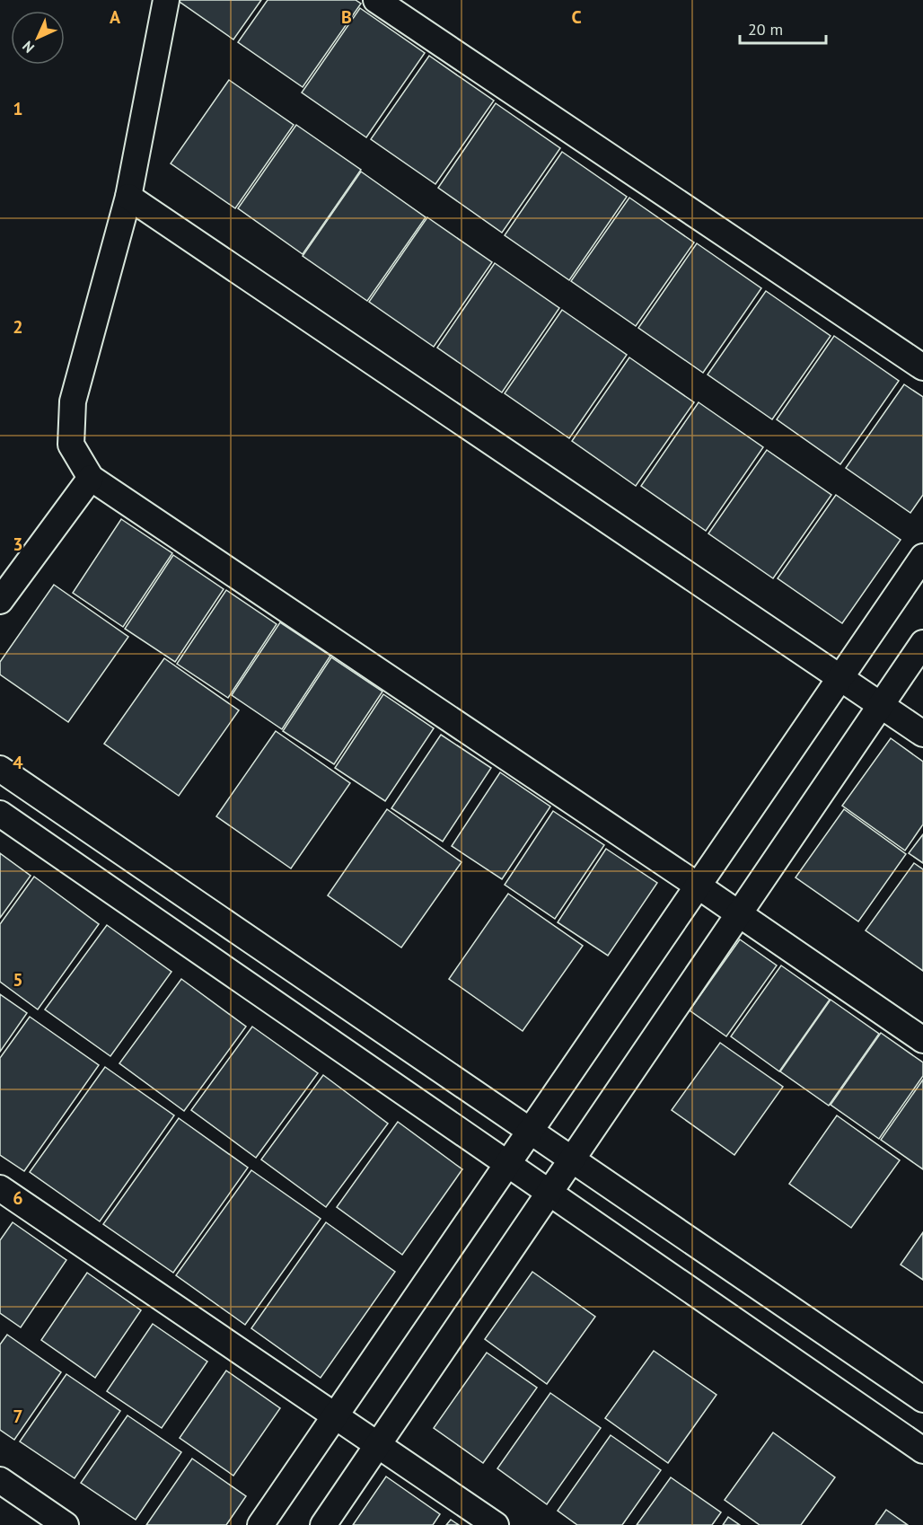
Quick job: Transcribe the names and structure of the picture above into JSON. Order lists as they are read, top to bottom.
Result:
{
  "scale_bar": "20 m",
  "north": "bottom left",
  "grid": {
    "columns": ["A", "B", "C"],
    "rows": [
      "1",
      "2",
      "3",
      "4",
      "5",
      "6",
      "7"
    ]
  }
}
